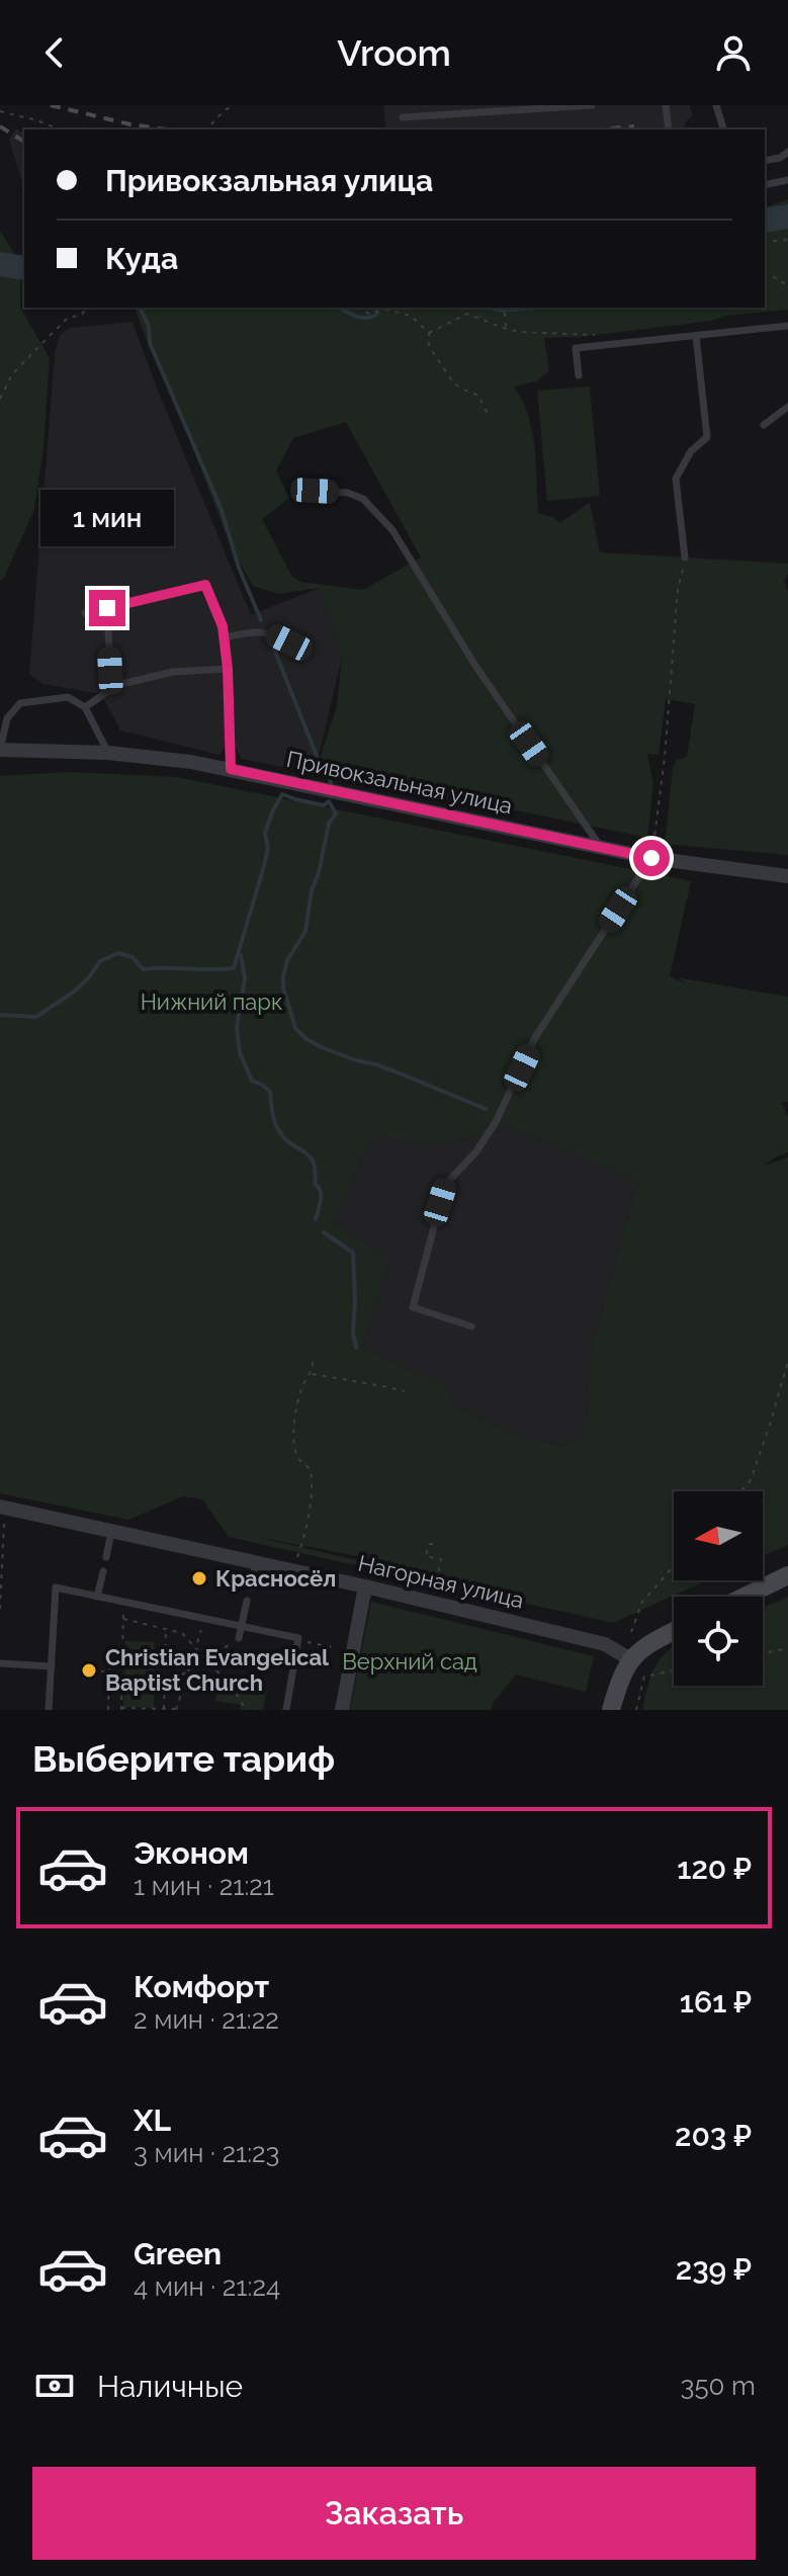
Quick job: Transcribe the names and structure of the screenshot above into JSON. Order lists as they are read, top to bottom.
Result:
{
  "streets": {
    "street": ["Привокзальная улица", "Нагорная улица"]
  },
  "parks": ["Нижний парк", "Верхний сад"],
  "places": ["Красносёл", "Christian Evangelical Baptist Church"],
  "north": "left",
  "page": {
    "header": "Vroom",
    "banner": ["Привокзальная улица", "Куда"],
    "bubble": "1 мин",
    "heading": "Выберите тариф",
    "list": [
      {
        "name": "Эконом",
        "note": "1 мин · 21:21",
        "value": "120 ₽"
      },
      {
        "name": "Комфорт",
        "note": "2 мин · 21:22",
        "value": "161 ₽"
      },
      {
        "name": "XL",
        "note": "3 мин · 21:23",
        "value": "203 ₽"
      },
      {
        "name": "Green",
        "note": "4 мин · 21:24",
        "value": "239 ₽"
      }
    ],
    "pay": ["Наличные", "350 m"],
    "buttons": "Заказать"
  }
}
